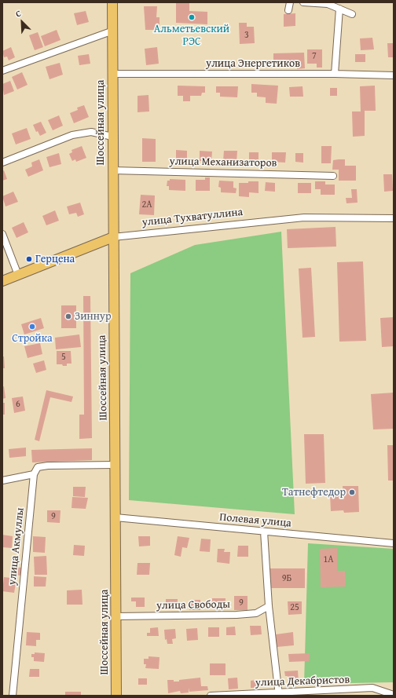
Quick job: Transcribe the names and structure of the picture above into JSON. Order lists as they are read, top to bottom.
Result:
{
  "streets": {
    "main road": ["Шоссейная улица", "улица Тухватуллина"],
    "street": [
      "улица Энергетиков",
      "улица Механизаторов",
      "Полевая улица",
      "улица Акмуллы",
      "улица Свободы",
      "улица Декабристов"
    ]
  },
  "crossings": [
    ["улица Энергетиков", "Шоссейная улица"],
    ["Шоссейная улица", "улица Механизаторов"],
    ["Шоссейная улица", "улица Тухватуллина"],
    ["Шоссейная улица", "Полевая улица"],
    ["Шоссейная улица", "улица Свободы"]
  ],
  "places": [
    "Альметьевский РЭС",
    "Герцена",
    "Зиннур",
    "Стройка",
    "Татнефтедор"
  ],
  "house_numbers": [
    "3",
    "7",
    "2А",
    "5",
    "6",
    "9",
    "1А",
    "9Б",
    "9",
    "25"
  ],
  "north": "top left"
}
